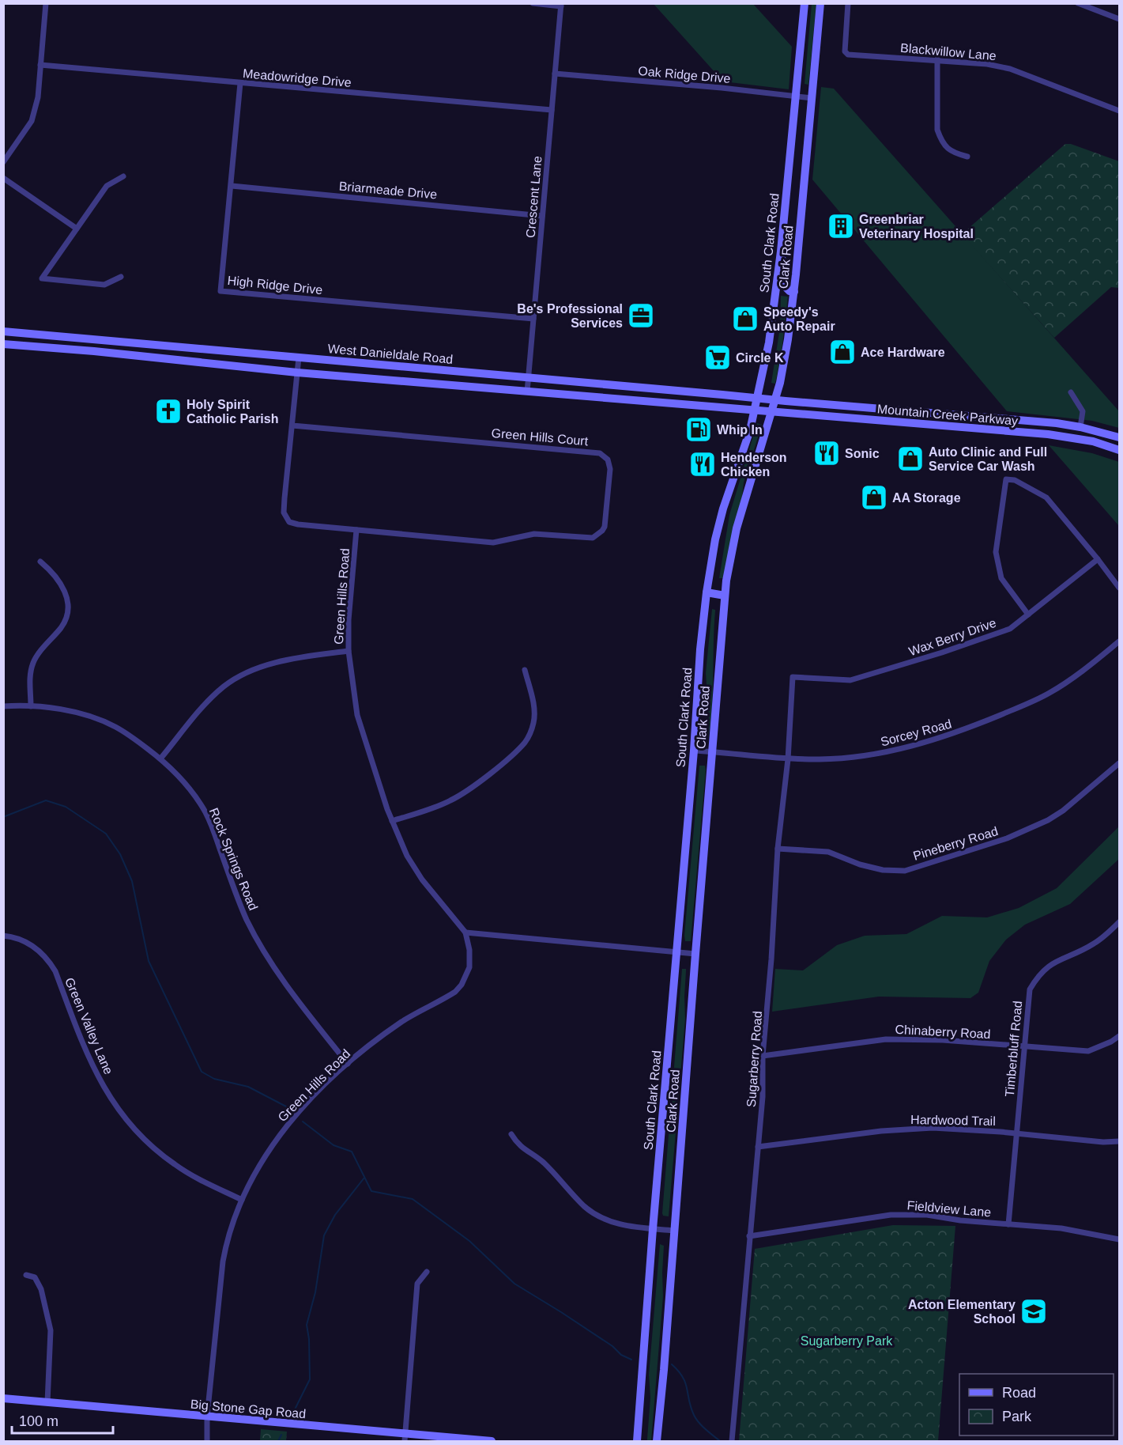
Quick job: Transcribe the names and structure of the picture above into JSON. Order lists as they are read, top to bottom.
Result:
{
  "streets": {
    "main road": [
      "South Clark Road",
      "Clark Road",
      "West Danieldale Road",
      "Mountain Creek Parkway",
      "Big Stone Gap Road"
    ],
    "street": [
      "Blackwillow Lane",
      "Oak Ridge Drive",
      "Meadowridge Drive",
      "Briarmeade Drive",
      "Crescent Lane",
      "High Ridge Drive",
      "Green Hills Court",
      "Green Hills Road",
      "Wax Berry Drive",
      "Sorcey Road",
      "Pineberry Road",
      "Rock Springs Road",
      "Green Valley Lane",
      "Chinaberry Road",
      "Timberbluff Road",
      "Sugarberry Road",
      "Hardwood Trail",
      "Fieldview Lane"
    ]
  },
  "crossings": [
    ["Oak Ridge Drive", "Crescent Lane"],
    ["Oak Ridge Drive", "South Clark Road"],
    ["Oak Ridge Drive", "Clark Road"],
    ["Meadowridge Drive", "Crescent Lane"],
    ["Meadowridge Drive", "High Ridge Drive"],
    ["Briarmeade Drive", "Crescent Lane"],
    ["Briarmeade Drive", "High Ridge Drive"],
    ["Crescent Lane", "High Ridge Drive"],
    ["Crescent Lane", "West Danieldale Road"],
    ["South Clark Road", "West Danieldale Road"],
    ["South Clark Road", "Sorcey Road"],
    ["Clark Road", "West Danieldale Road"],
    ["Clark Road", "Mountain Creek Parkway"],
    ["Clark Road", "Sorcey Road"],
    ["West Danieldale Road", "Mountain Creek Parkway"],
    ["West Danieldale Road", "Green Hills Court"],
    ["Green Hills Court", "Green Hills Road"],
    ["Green Hills Road", "Rock Springs Road"],
    ["Green Hills Road", "Green Valley Lane"],
    ["Green Hills Road", "Big Stone Gap Road"],
    ["Wax Berry Drive", "Sugarberry Road"],
    ["Sorcey Road", "Sugarberry Road"],
    ["Pineberry Road", "Sugarberry Road"],
    ["Chinaberry Road", "Timberbluff Road"],
    ["Chinaberry Road", "Sugarberry Road"],
    ["Timberbluff Road", "Hardwood Trail"],
    ["Timberbluff Road", "Fieldview Lane"],
    ["Sugarberry Road", "Hardwood Trail"],
    ["Sugarberry Road", "Fieldview Lane"]
  ],
  "parks": ["Sugarberry Park"],
  "places": {
    "building": ["Greenbriar Veterinary Hospital"],
    "office": ["Be's Professional Services"],
    "shop": [
      "Speedy's Auto Repair",
      "Ace Hardware",
      "Auto Clinic and Full Service Car Wash",
      "AA Storage"
    ],
    "supermarket": ["Circle K"],
    "church": ["Holy Spirit Catholic Parish"],
    "fuel station": ["Whip In"],
    "restaurant": ["Sonic", "Henderson Chicken"],
    "school or university": ["Acton Elementary School"]
  },
  "legend": ["Road", "Park"],
  "scale_bar": "100 m"
}
